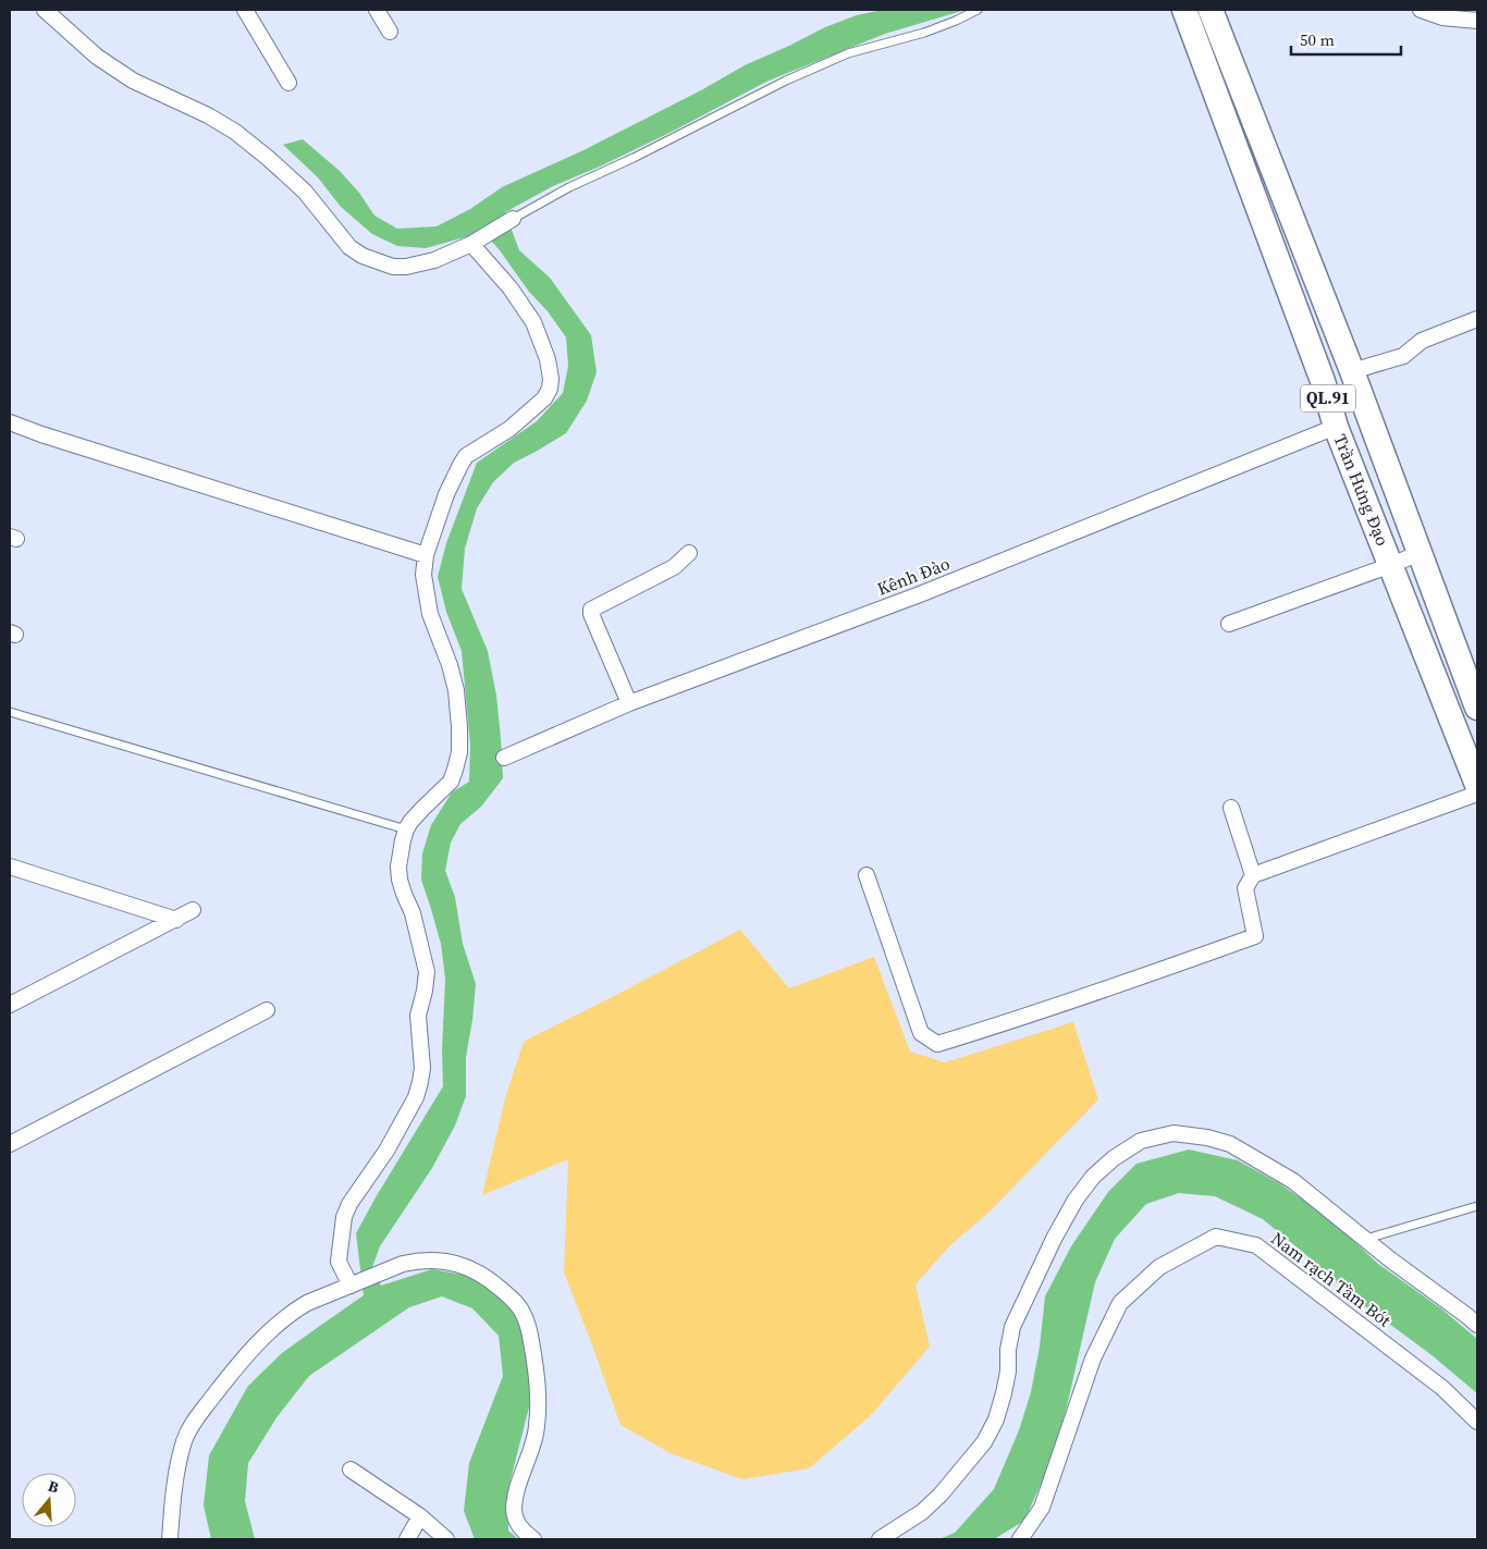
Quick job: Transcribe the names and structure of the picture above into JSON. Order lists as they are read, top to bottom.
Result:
{
  "streets": {
    "highway": ["QL.91", "Trần Hưng Đạo"],
    "street": ["Kênh Đào", "Nam rạch Tầm Bót"]
  },
  "crossings": [
    ["Trần Hưng Đạo", "Kênh Đào"]
  ],
  "scale_bar": "50 m",
  "north": "top"
}
